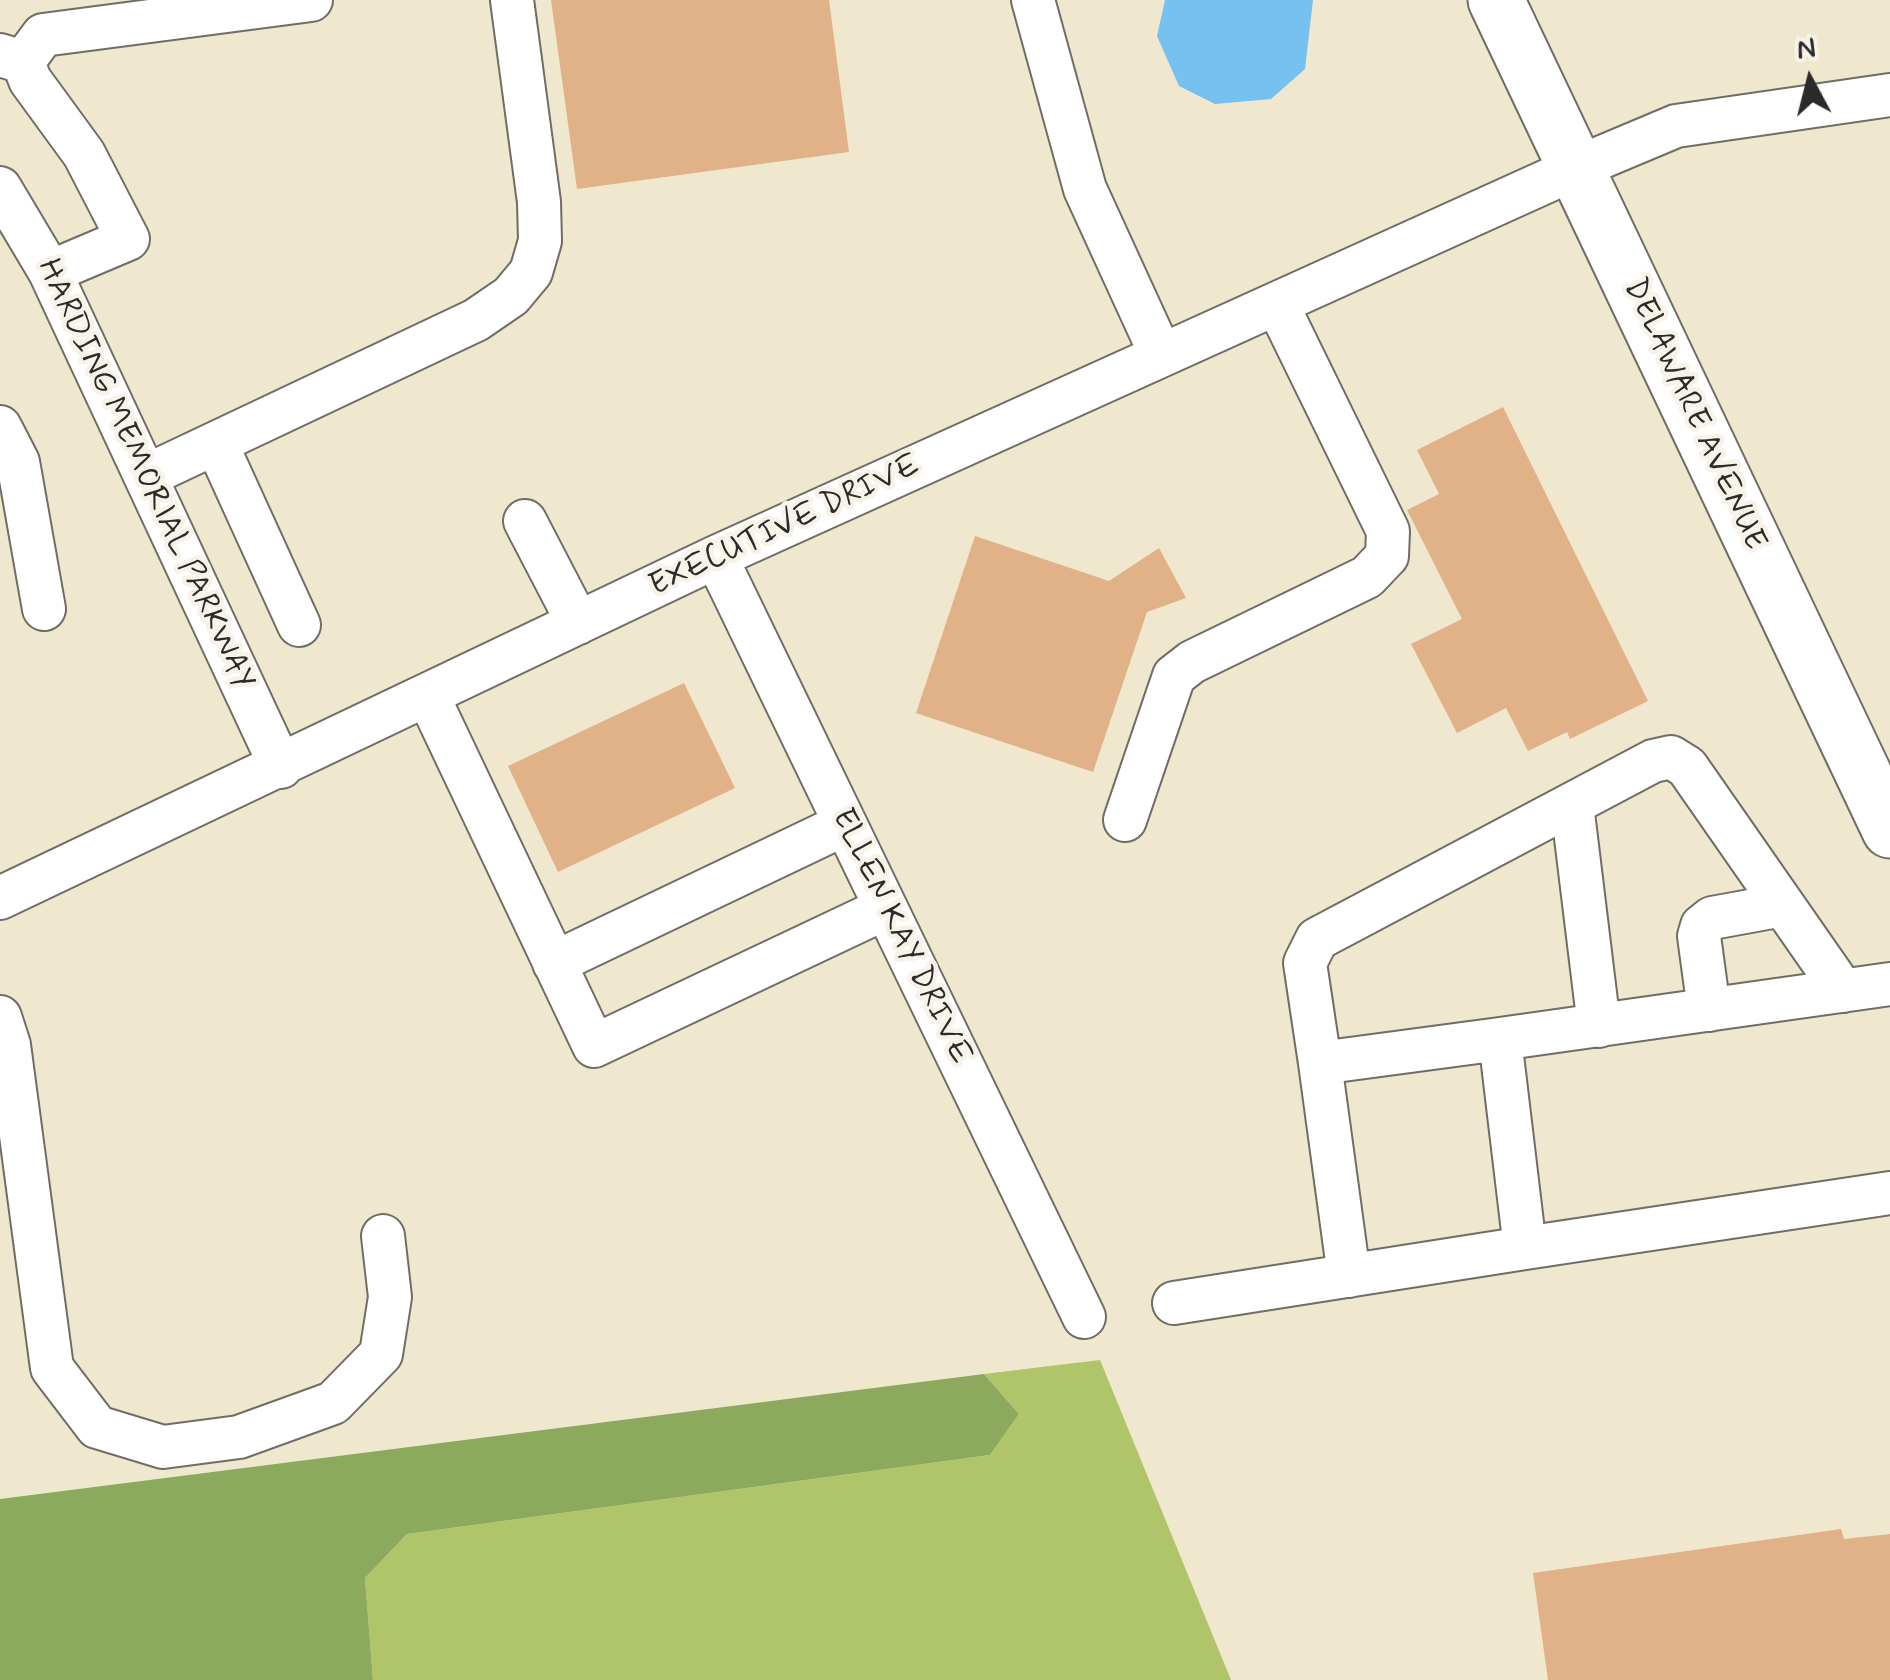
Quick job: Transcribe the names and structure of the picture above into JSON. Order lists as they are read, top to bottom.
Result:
{
  "streets": {
    "main road": ["DELAWARE AVENUE"],
    "street": ["HARDING MEMORIAL PARKWAY", "EXECUTIVE DRIVE", "ELLEN KAY DRIVE"]
  },
  "crossings": [
    ["DELAWARE AVENUE", "EXECUTIVE DRIVE"],
    ["HARDING MEMORIAL PARKWAY", "EXECUTIVE DRIVE"],
    ["EXECUTIVE DRIVE", "ELLEN KAY DRIVE"]
  ],
  "north": "top"
}
